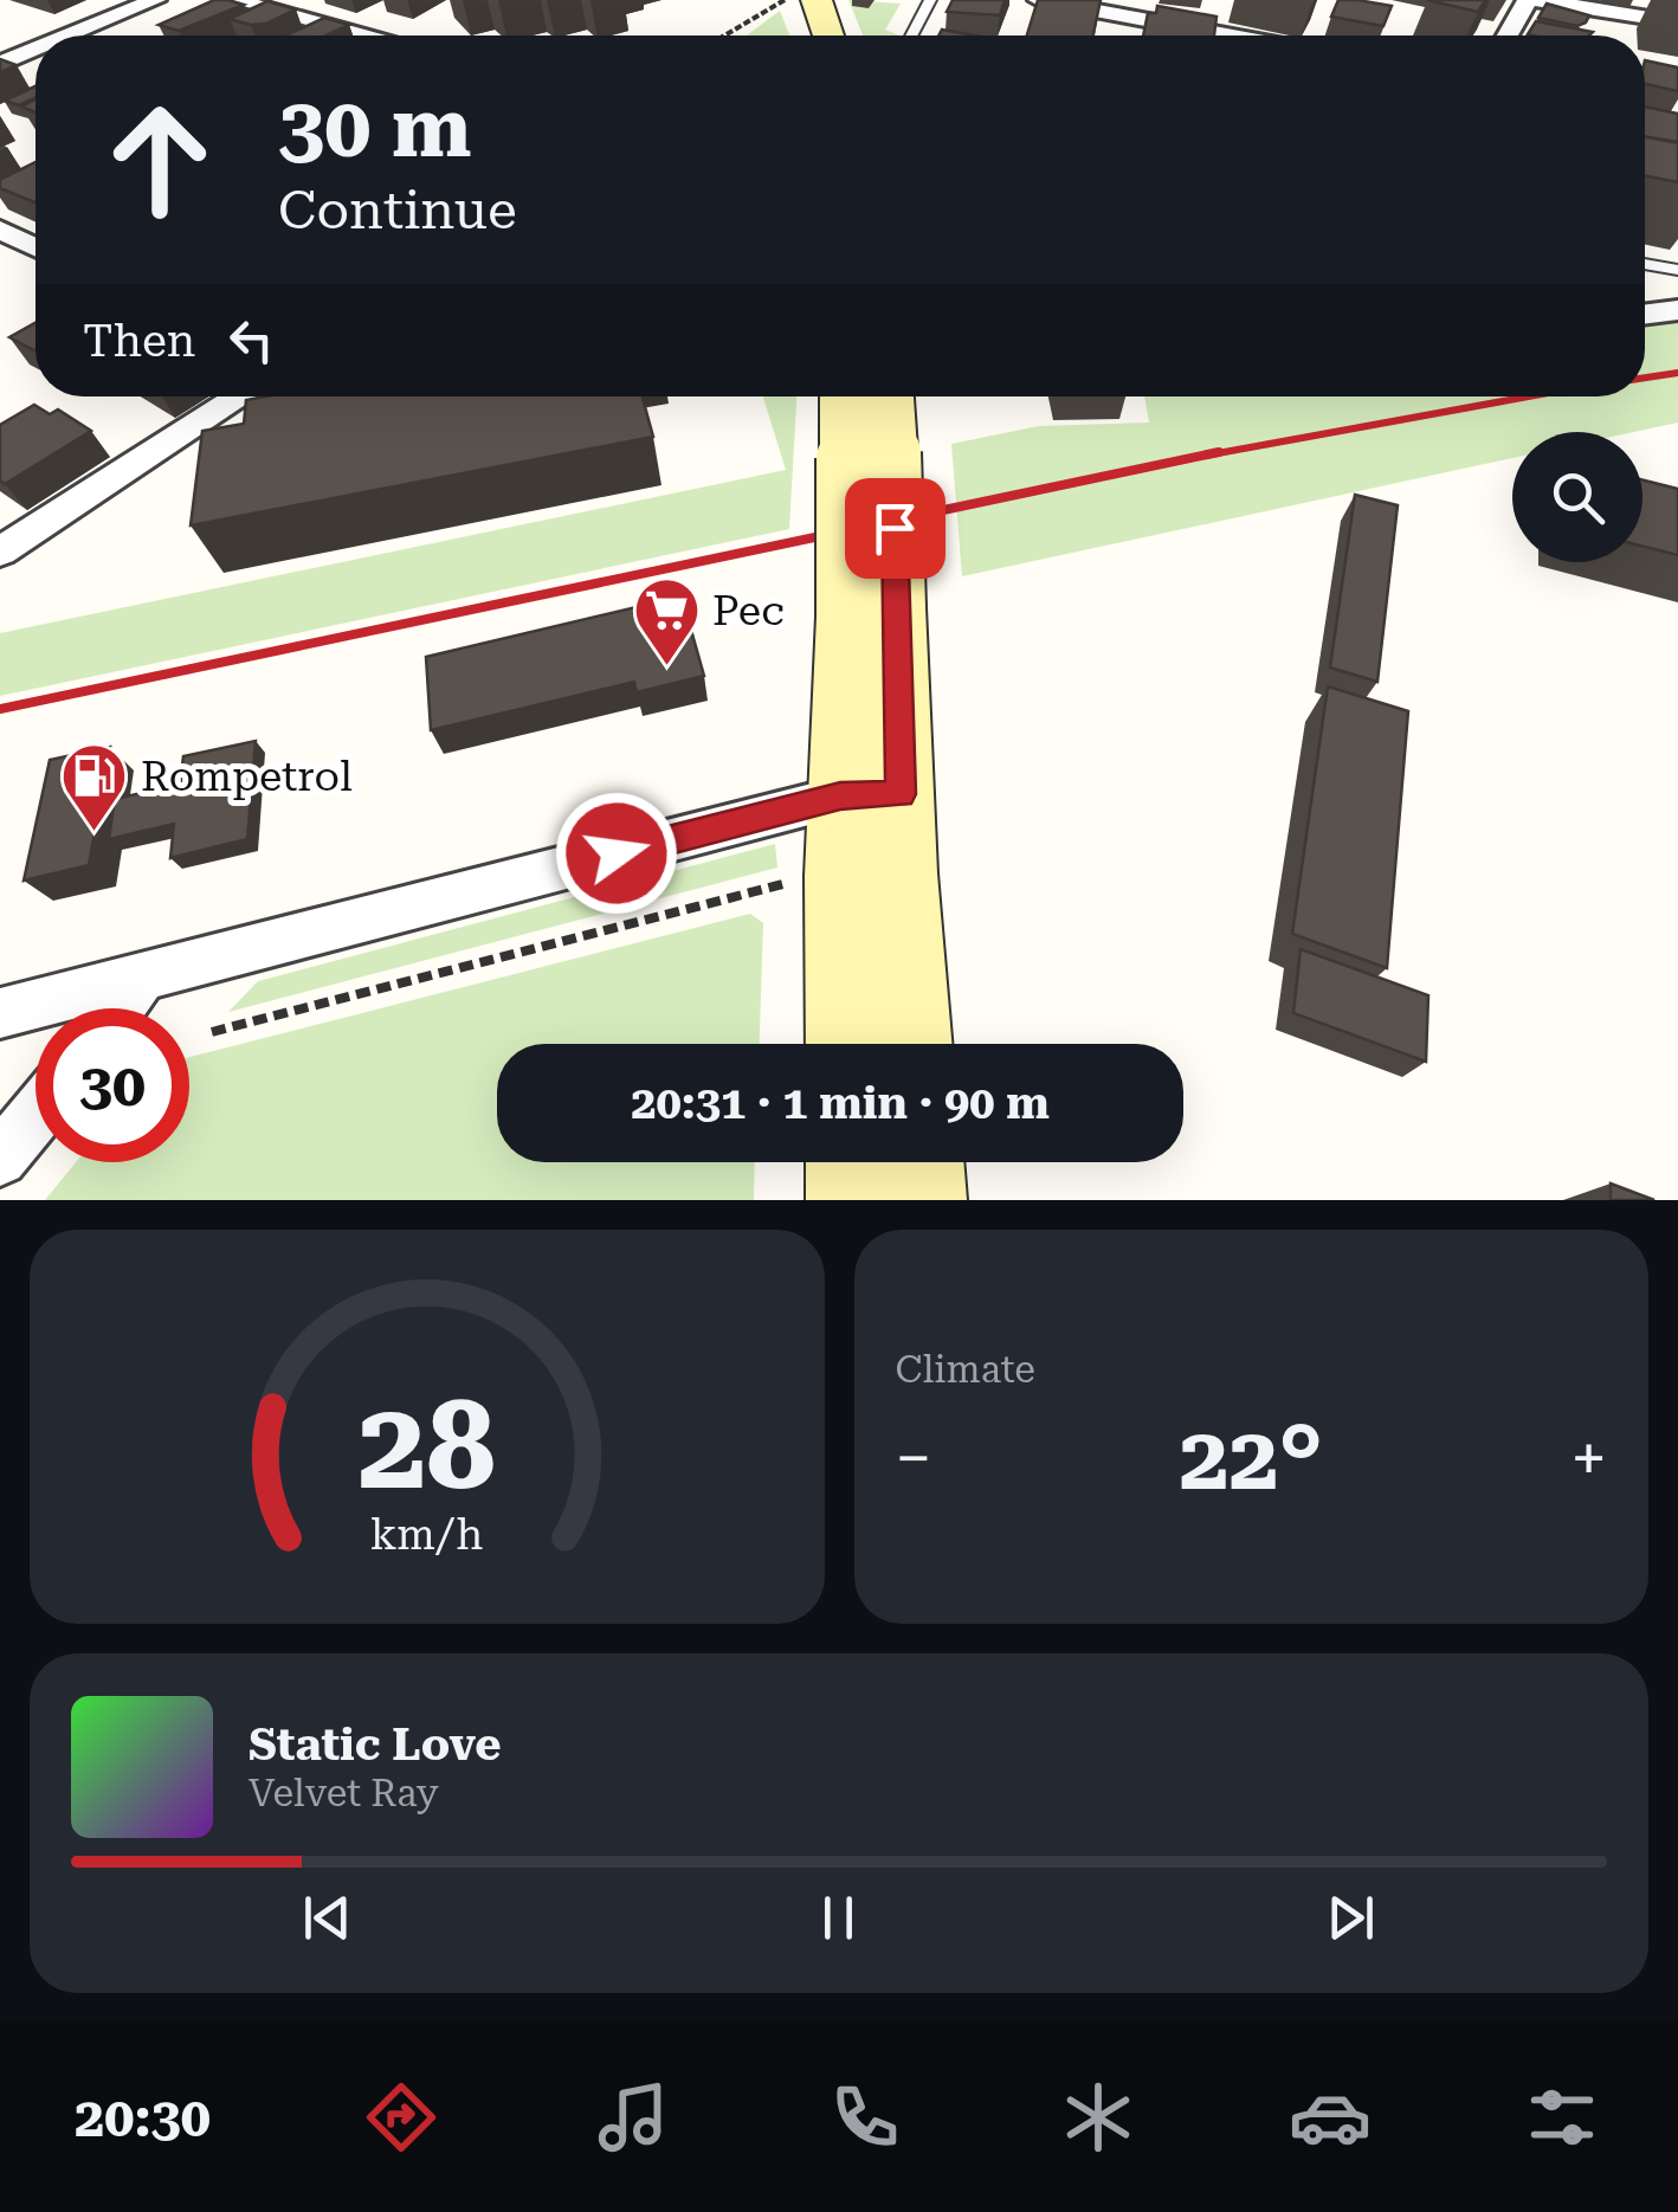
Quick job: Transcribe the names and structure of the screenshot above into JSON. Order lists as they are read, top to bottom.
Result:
{
  "places": {
    "supermarket": ["Рес"],
    "fuel station": ["Rompetrol"]
  },
  "page": {
    "turn": ["30 m", "Continue"],
    "then": "Then",
    "limit": "30",
    "trip": "20:31 · 1 min · 90 m",
    "tile": "Climate",
    "heat": ["−", "22°", "+"],
    "song": ["Static Love", "Velvet Ray"],
    "tabs": "20:30",
    "gauge": ["28", "km/h"]
  }
}
